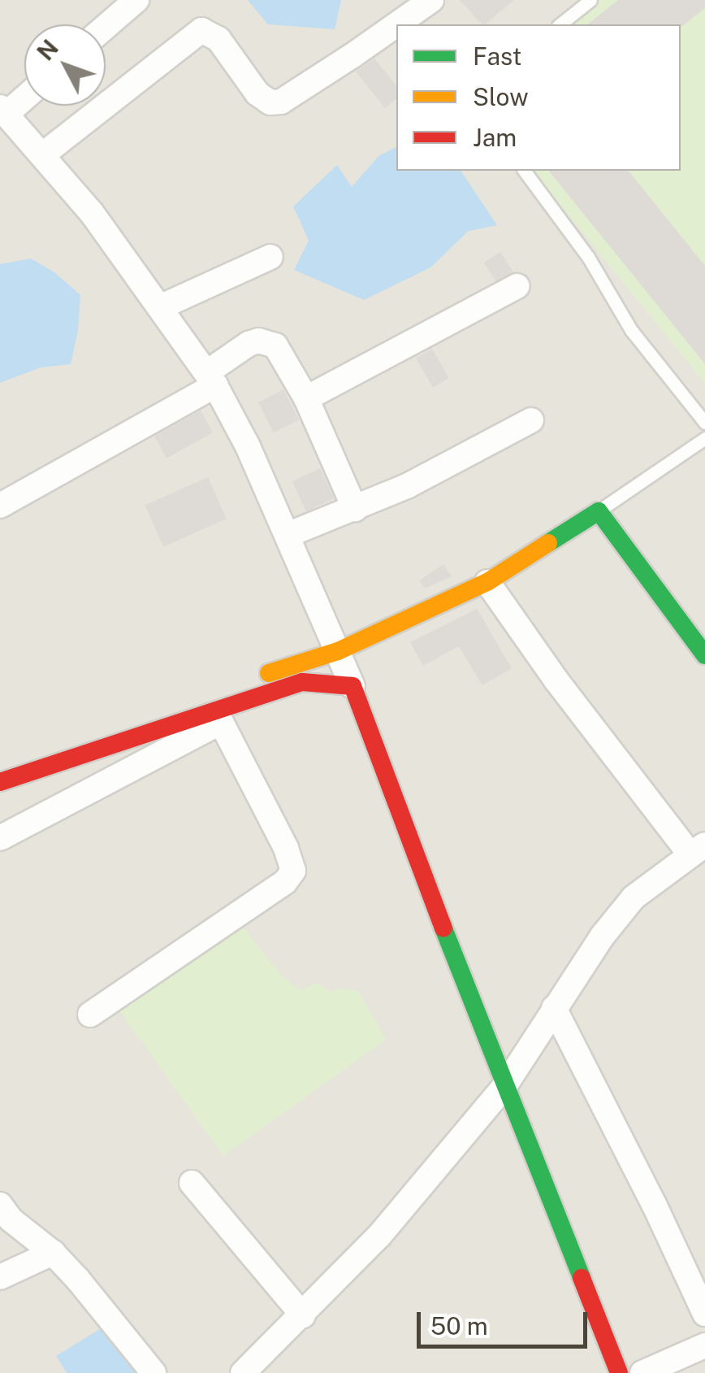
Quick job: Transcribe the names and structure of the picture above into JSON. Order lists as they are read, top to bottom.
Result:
{
  "legend": ["Fast", "Slow", "Jam"],
  "scale_bar": "50 m",
  "north": "top left"
}
